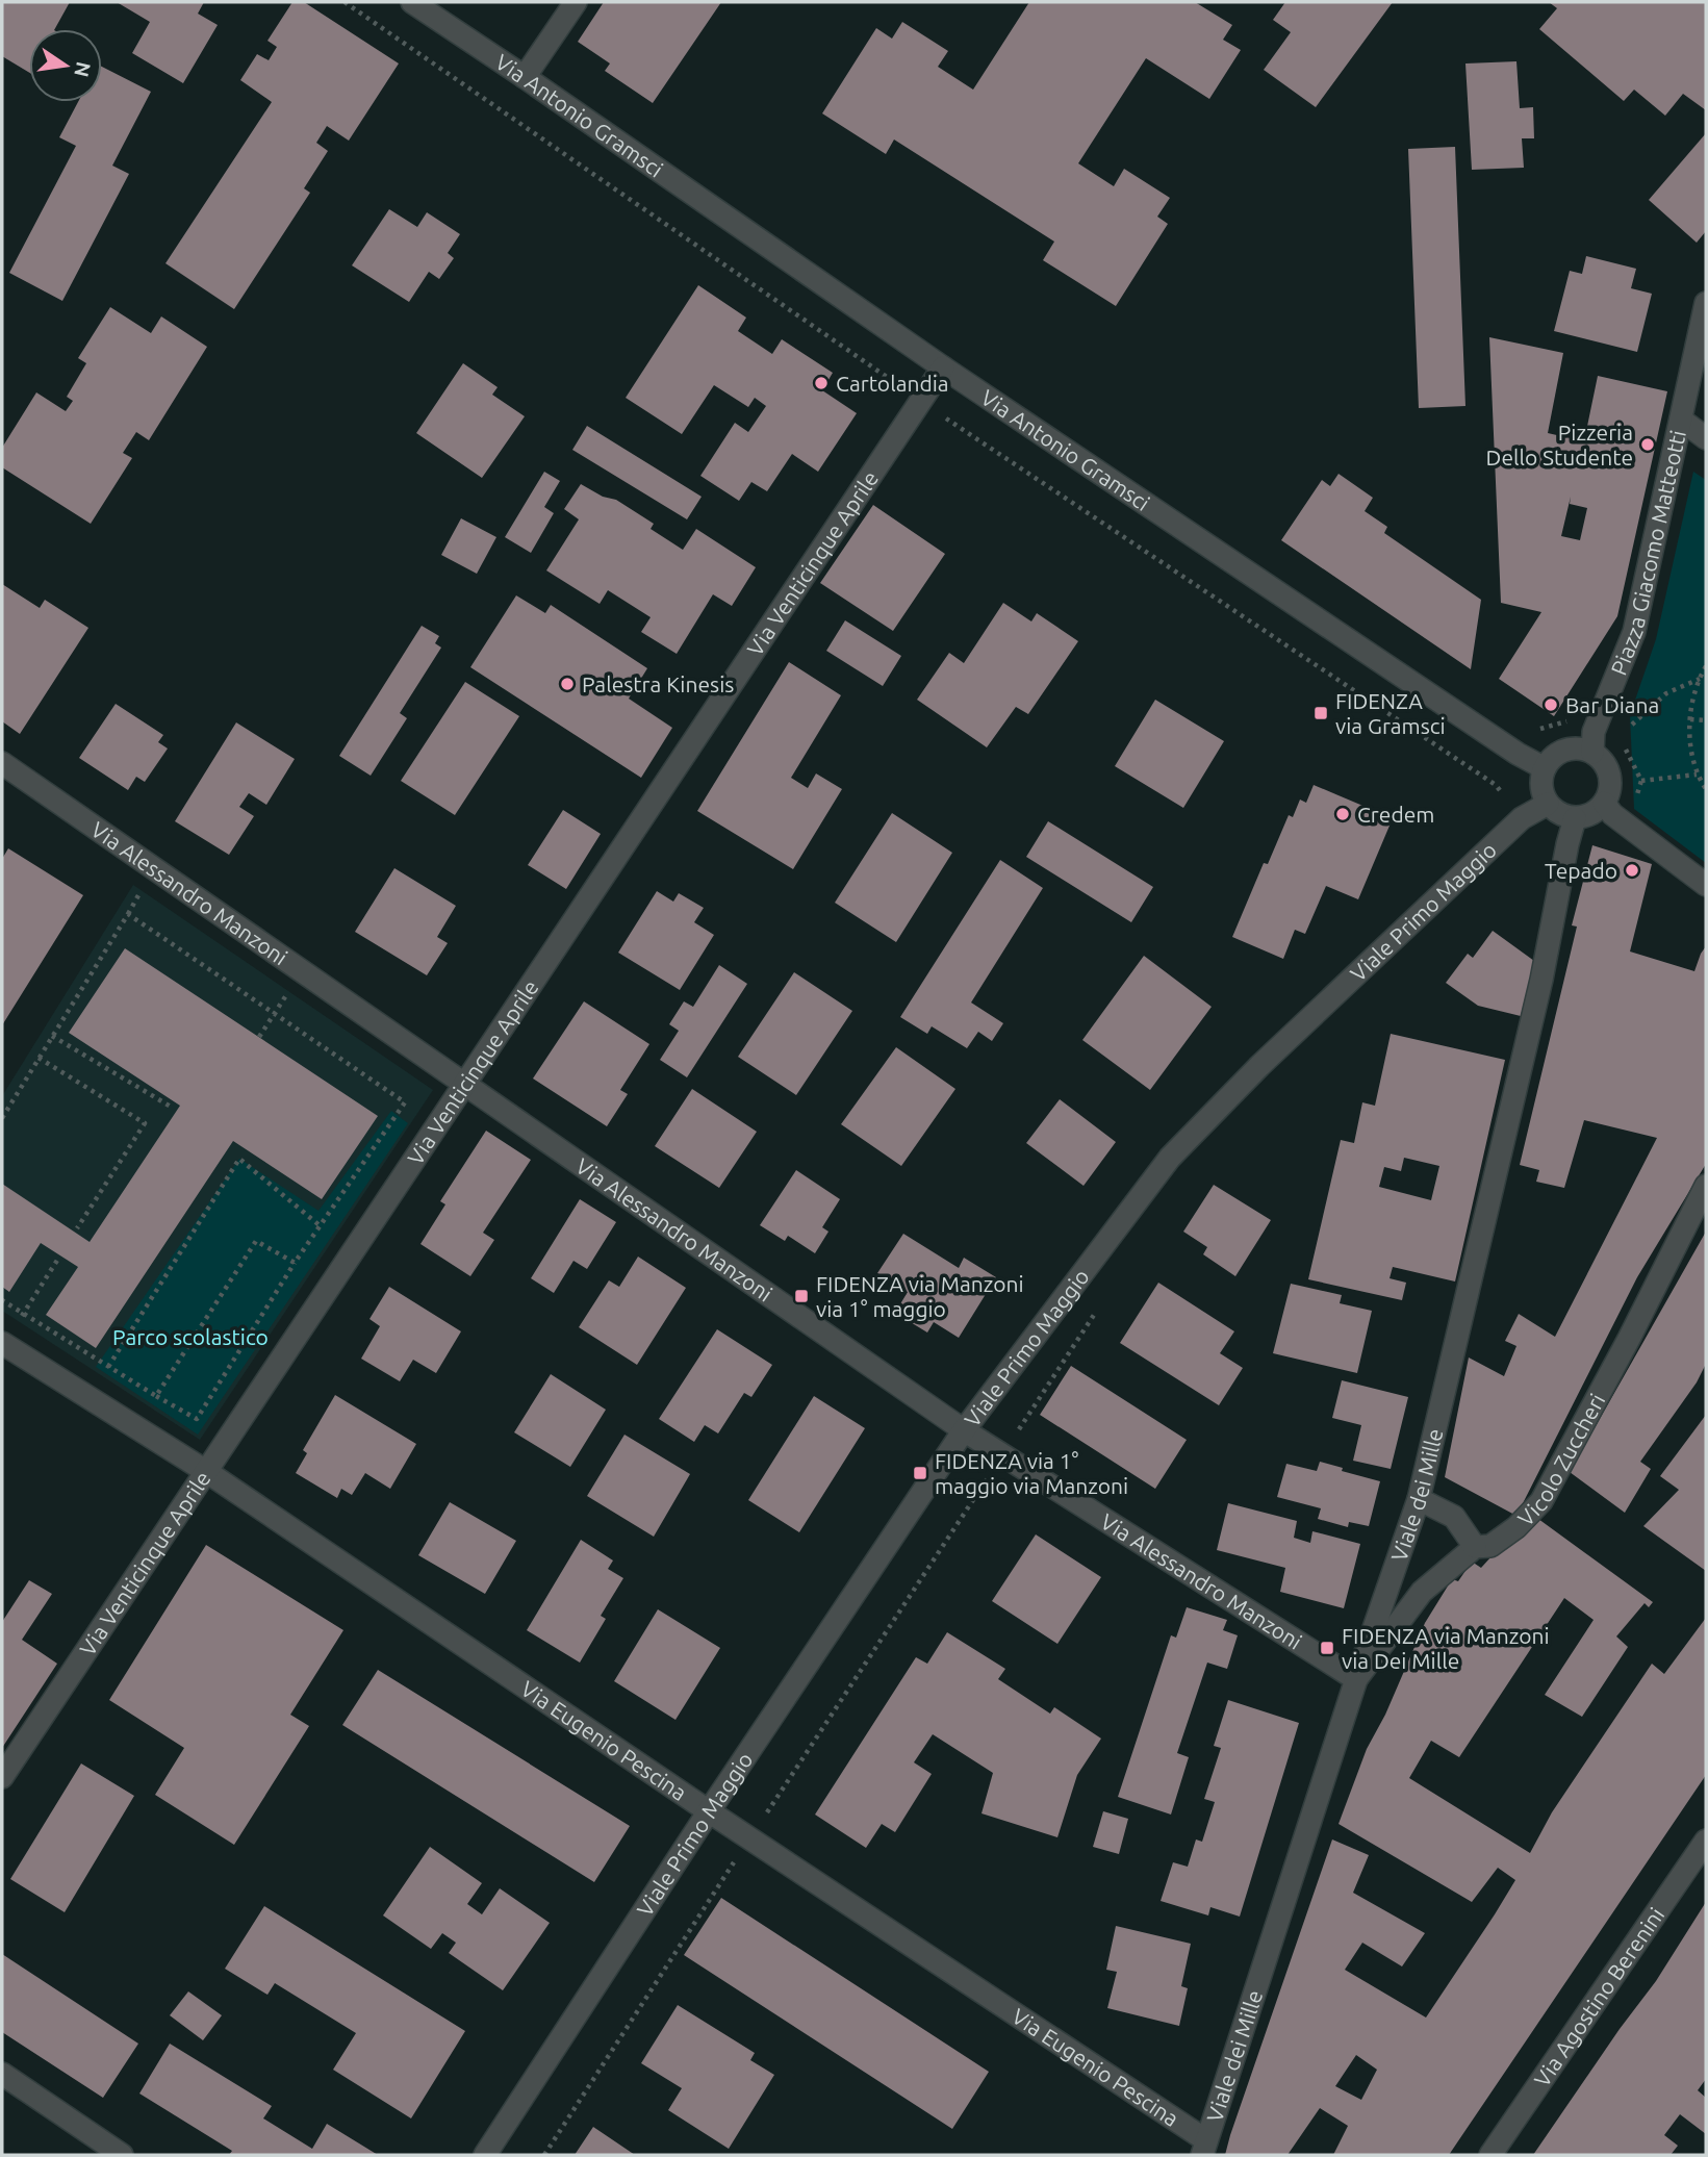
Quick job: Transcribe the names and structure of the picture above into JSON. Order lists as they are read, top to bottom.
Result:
{
  "streets": {
    "street": [
      "Via Antonio Gramsci",
      "Piazza Giacomo Matteotti",
      "Via Venticinque Aprile",
      "Via Alessandro Manzoni",
      "Viale Primo Maggio",
      "Vicolo Zuccheri",
      "Viale dei Mille",
      "Via Eugenio Pescina",
      "Via Agostino Berenini"
    ]
  },
  "crossings": [
    ["Via Antonio Gramsci", "Piazza Giacomo Matteotti"],
    ["Via Antonio Gramsci", "Via Venticinque Aprile"],
    ["Via Antonio Gramsci", "Viale Primo Maggio"],
    ["Via Antonio Gramsci", "Viale dei Mille"],
    ["Piazza Giacomo Matteotti", "Viale Primo Maggio"],
    ["Piazza Giacomo Matteotti", "Viale dei Mille"],
    ["Via Venticinque Aprile", "Via Alessandro Manzoni"],
    ["Via Venticinque Aprile", "Via Eugenio Pescina"],
    ["Via Alessandro Manzoni", "Viale Primo Maggio"],
    ["Via Alessandro Manzoni", "Vicolo Zuccheri"],
    ["Via Alessandro Manzoni", "Viale dei Mille"],
    ["Viale Primo Maggio", "Viale dei Mille"],
    ["Viale Primo Maggio", "Via Eugenio Pescina"],
    ["Vicolo Zuccheri", "Viale dei Mille"],
    ["Viale dei Mille", "Via Eugenio Pescina"]
  ],
  "parks": ["Parco scolastico"],
  "places": {
    "other": [
      "Cartolandia",
      "Pizzeria Dello Studente",
      "Palestra Kinesis",
      "Bar Diana",
      "Credem",
      "Tepado"
    ],
    "transit": [
      "FIDENZA via Gramsci",
      "FIDENZA via Manzoni via 1° maggio",
      "FIDENZA via 1° maggio via Manzoni",
      "FIDENZA via Manzoni via Dei Mille"
    ]
  },
  "north": "right"
}
